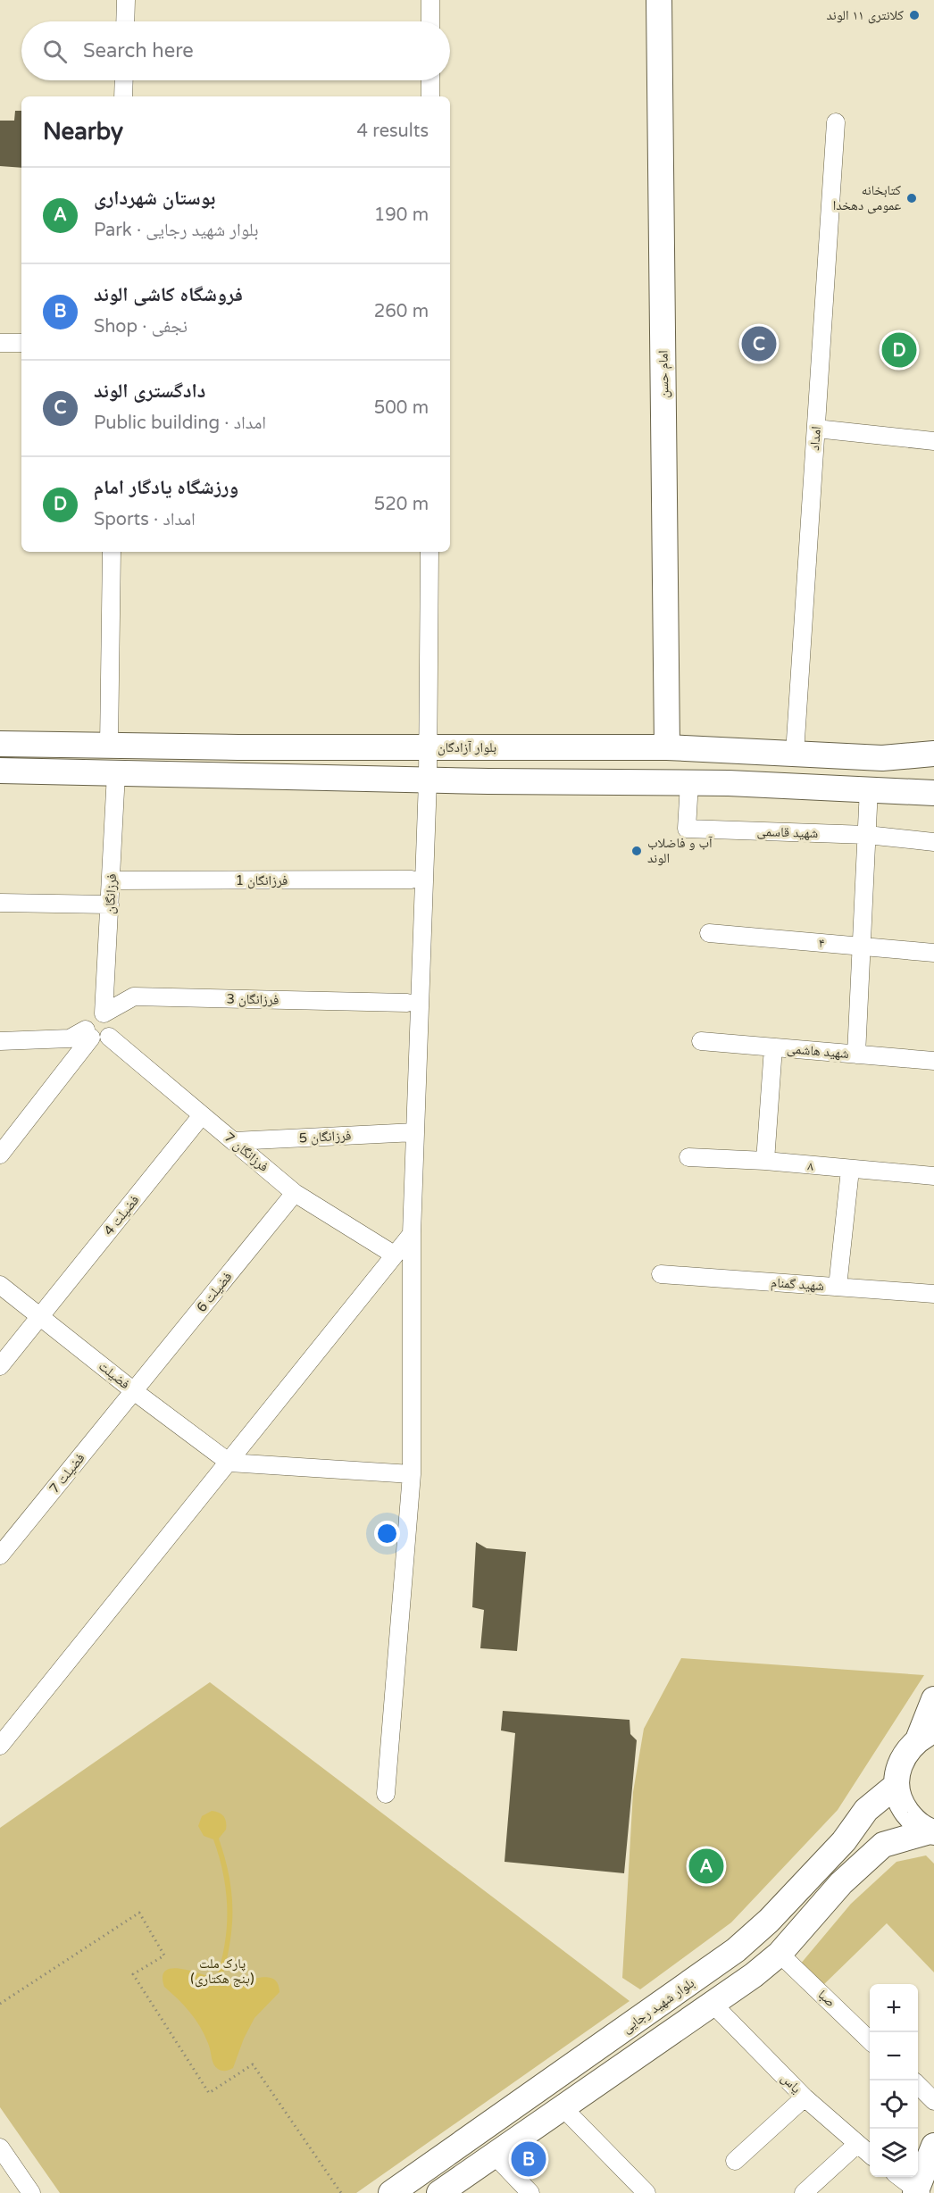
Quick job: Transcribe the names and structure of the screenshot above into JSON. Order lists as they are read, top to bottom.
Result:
{
  "streets": {
    "street": [
      "امام حسن",
      "امداد",
      "بلوار آزادگان",
      "شهید قاسمی",
      "فرزانگان 1",
      "فرزانگان",
      "۴",
      "فرزانگان 3",
      "شهید هاشمی",
      "فرزانگان 5",
      "فرزانگان 7",
      "۸",
      "فضیلت 4",
      "شهید گمنام",
      "فضیلت 6",
      "فضیلت",
      "فضیلت 7",
      "صبا",
      "بلوار شهید رجایی",
      "یاس"
    ]
  },
  "crossings": [
    ["امام حسن", "بلوار آزادگان"],
    ["امداد", "بلوار آزادگان"],
    ["فرزانگان 1", "فرزانگان"],
    ["فرزانگان", "فرزانگان 3"],
    ["فرزانگان", "فرزانگان 7"],
    ["فرزانگان 3", "فرزانگان 7"],
    ["فرزانگان 5", "فرزانگان 7"],
    ["فرزانگان 7", "فضیلت 4"],
    ["فرزانگان 7", "فضیلت 6"],
    ["فضیلت 4", "فضیلت"],
    ["فضیلت 6", "فضیلت"],
    ["فضیلت 6", "فضیلت 7"],
    ["فضیلت", "فضیلت 7"]
  ],
  "parks": ["پارک ملت (پنج هکتاری)"],
  "places": ["کلانتری ۱۱ الوند", "کتابخانه عمومی دهخدا", "آب و فاضلاب الوند"],
  "page": {
    "search": "Search here",
    "heading": ["Nearby", "4 results"],
    "list": [
      {
        "mark": "A",
        "name": "بوستان شهرداری",
        "note": "Park · بلوار شهید رجایی",
        "value": "190 m"
      },
      {
        "mark": "B",
        "name": "فروشگاه کاشی الوند",
        "note": "Shop · نجفی",
        "value": "260 m"
      },
      {
        "mark": "C",
        "name": "دادگستری الوند",
        "note": "Public building · امداد",
        "value": "500 m"
      },
      {
        "mark": "D",
        "name": "ورزشگاه یادگار امام",
        "note": "Sports · امداد",
        "value": "520 m"
      }
    ],
    "pins": [
      "C",
      "D",
      "A",
      "B"
    ],
    "map_buttons": ["+", "−"]
  }
}
